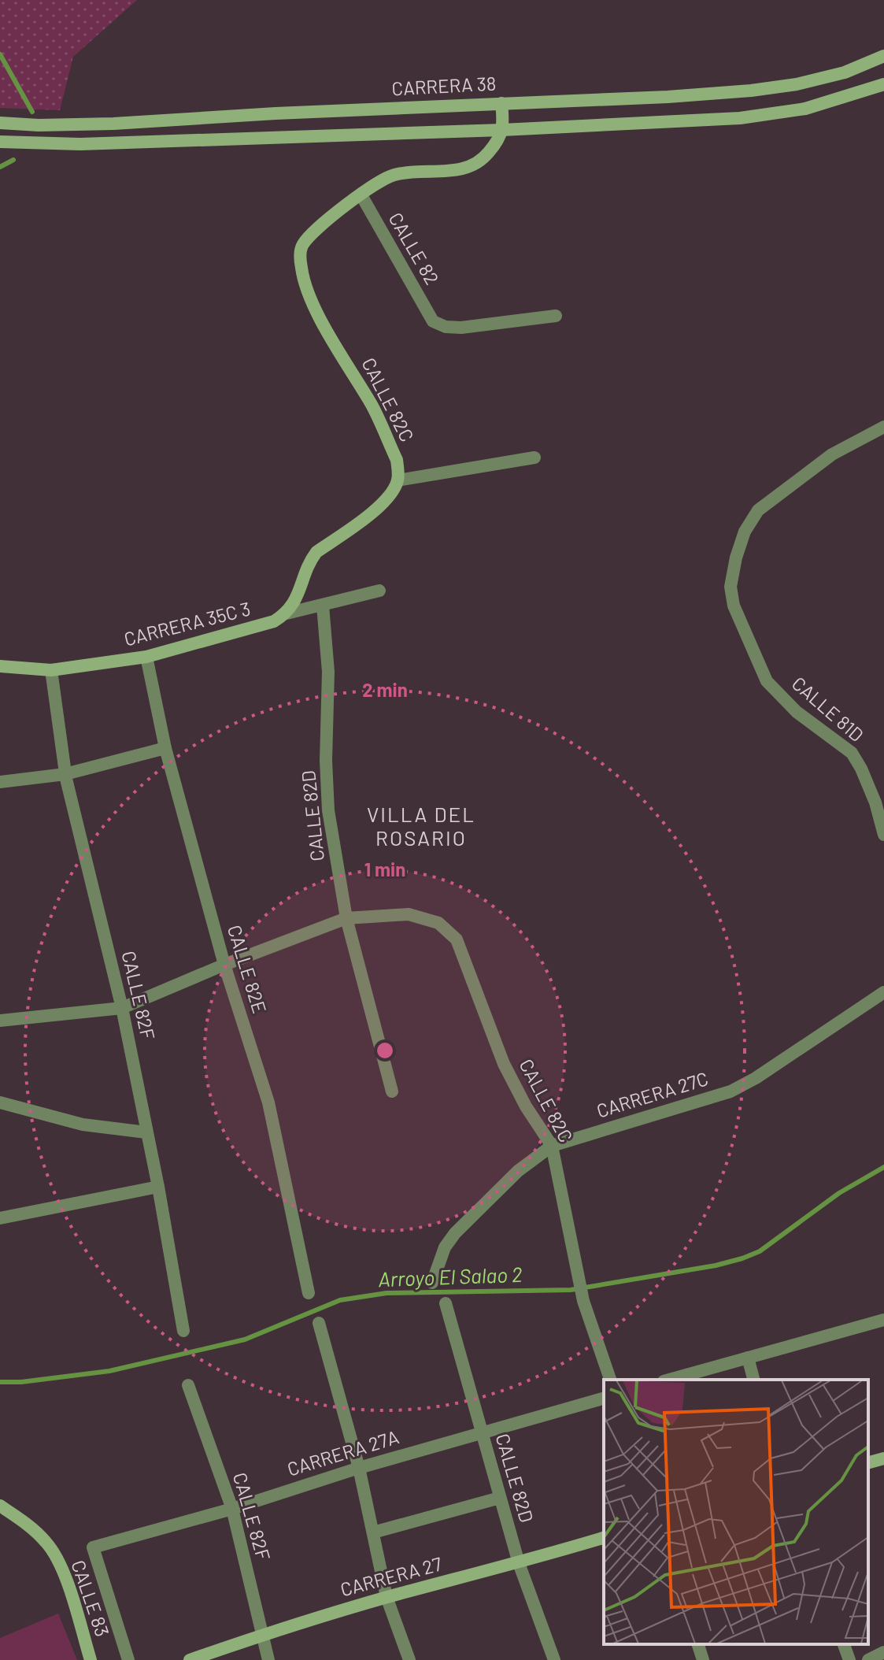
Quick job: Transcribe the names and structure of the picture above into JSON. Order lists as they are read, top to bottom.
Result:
{
  "streets": {
    "main road": [
      "CARRERA 38",
      "CALLE 82C",
      "CARRERA 35C 3",
      "CARRERA 27",
      "CALLE 83"
    ],
    "street": [
      "CALLE 82",
      "CALLE 81D",
      "CALLE 82D",
      "CALLE 82E",
      "CALLE 82F",
      "CARRERA 27C",
      "CARRERA 27A"
    ]
  },
  "crossings": [
    ["CALLE 82", "CALLE 82C"],
    ["CALLE 82C", "CALLE 82D"],
    ["CALLE 82C", "CARRERA 27C"],
    ["CARRERA 35C 3", "CALLE 82D"],
    ["CARRERA 35C 3", "CALLE 82E"],
    ["CARRERA 35C 3", "CALLE 82F"],
    ["CALLE 82D", "CARRERA 27A"],
    ["CALLE 82D", "CARRERA 27"],
    ["CALLE 82F", "CARRERA 27A"],
    ["CALLE 82F", "CARRERA 27"],
    ["CARRERA 27A", "CALLE 83"]
  ],
  "districts": ["VILLA DEL ROSARIO"],
  "water": ["Arroyo El Salao 2"],
  "rings": ["2 min", "1 min"]
}
